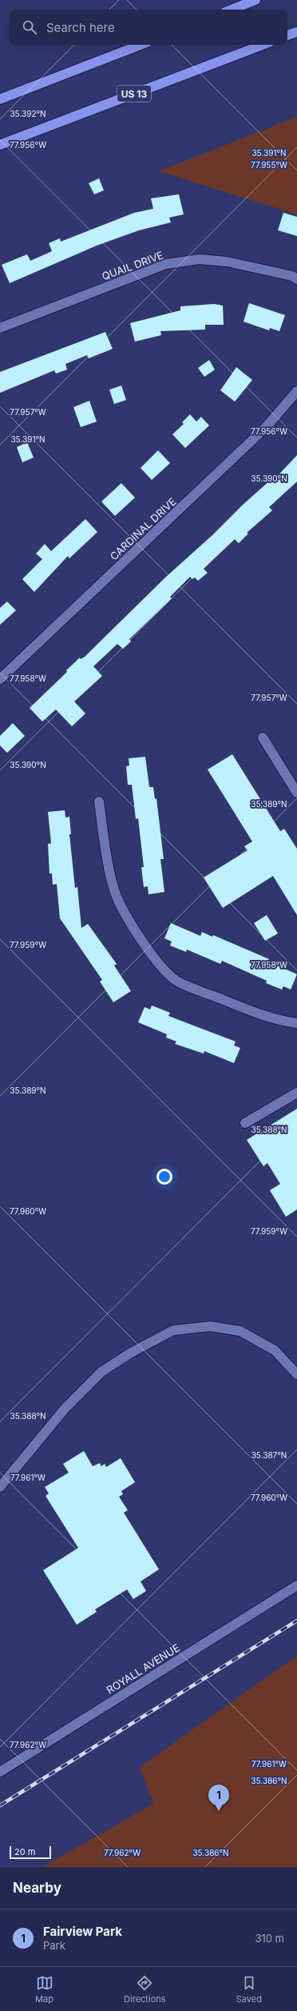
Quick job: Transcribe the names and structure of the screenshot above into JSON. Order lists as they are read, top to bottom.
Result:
{
  "streets": {
    "highway": ["US 13"],
    "street": ["QUAIL DRIVE", "CARDINAL DRIVE", "ROYALL AVENUE"]
  },
  "scale_bar": "20 m",
  "page": {
    "search": "Search here",
    "pins": "1",
    "scale": "20 m",
    "heading": "Nearby",
    "list": [
      {
        "mark": "1",
        "name": "Fairview Park",
        "note": "Park",
        "value": "310 m"
      }
    ],
    "nav": ["Map", "Directions", "Saved"]
  },
  "coordinates": [
    "35.392°N",
    "77.956°W",
    "35.391°N",
    "77.955°W",
    "77.957°W",
    "35.390°N",
    "77.958°W",
    "35.389°N",
    "77.959°W",
    "35.388°N",
    "77.960°W",
    "35.387°N",
    "77.961°W",
    "77.962°W",
    "35.386°N"
  ]
}
